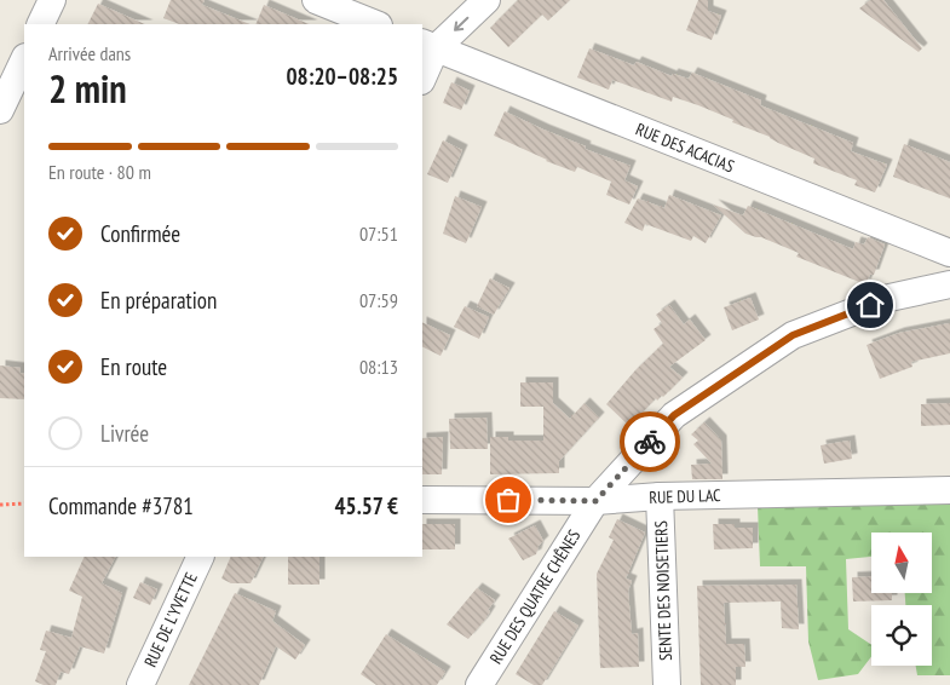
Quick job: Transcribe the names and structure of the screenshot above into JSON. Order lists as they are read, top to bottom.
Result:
{
  "streets": {
    "street": [
      "RUE DES ACACIAS",
      "RUE DU LAC",
      "SENTE DES NOISETIERS",
      "RUE DES QUATRE CHÊNES",
      "RUE DE L'YVETTE"
    ]
  },
  "crossings": [
    ["RUE DU LAC", "SENTE DES NOISETIERS"],
    ["RUE DU LAC", "RUE DES QUATRE CHÊNES"]
  ],
  "north": "top",
  "page": {
    "heading": ["2 min", "Arrivée dans", "08:20–08:25"],
    "panel": ["Commande #3781", "45.57 €"],
    "bar": "En route · 80 m",
    "list": [
      ["Confirmée", "07:51"],
      ["En préparation", "07:59"],
      ["En route", "08:13"],
      "Livrée"
    ]
  }
}
